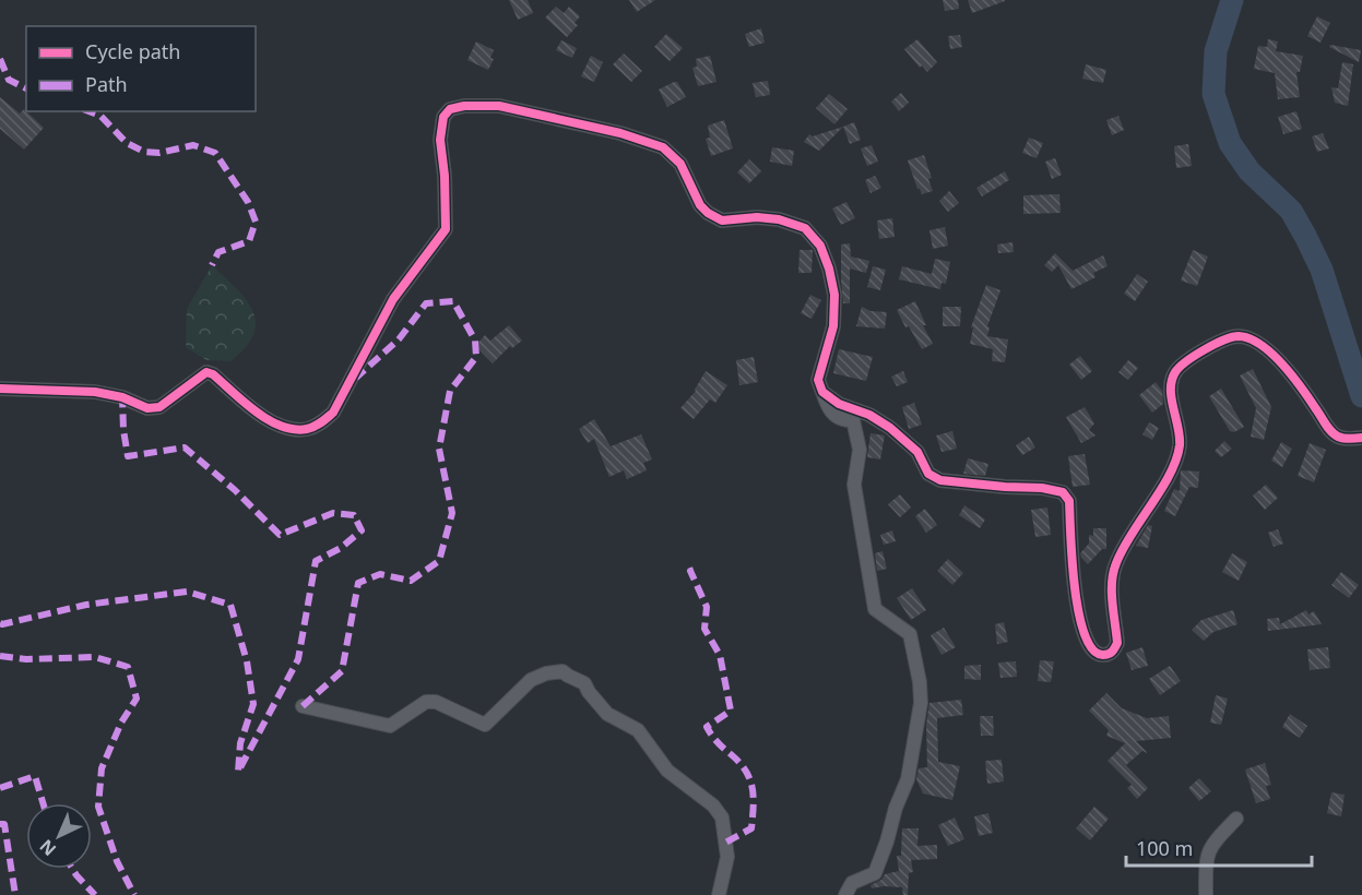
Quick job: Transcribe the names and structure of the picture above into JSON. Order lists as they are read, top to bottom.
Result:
{
  "legend": ["Cycle path", "Path"],
  "scale_bar": "100 m",
  "north": "bottom left"
}
